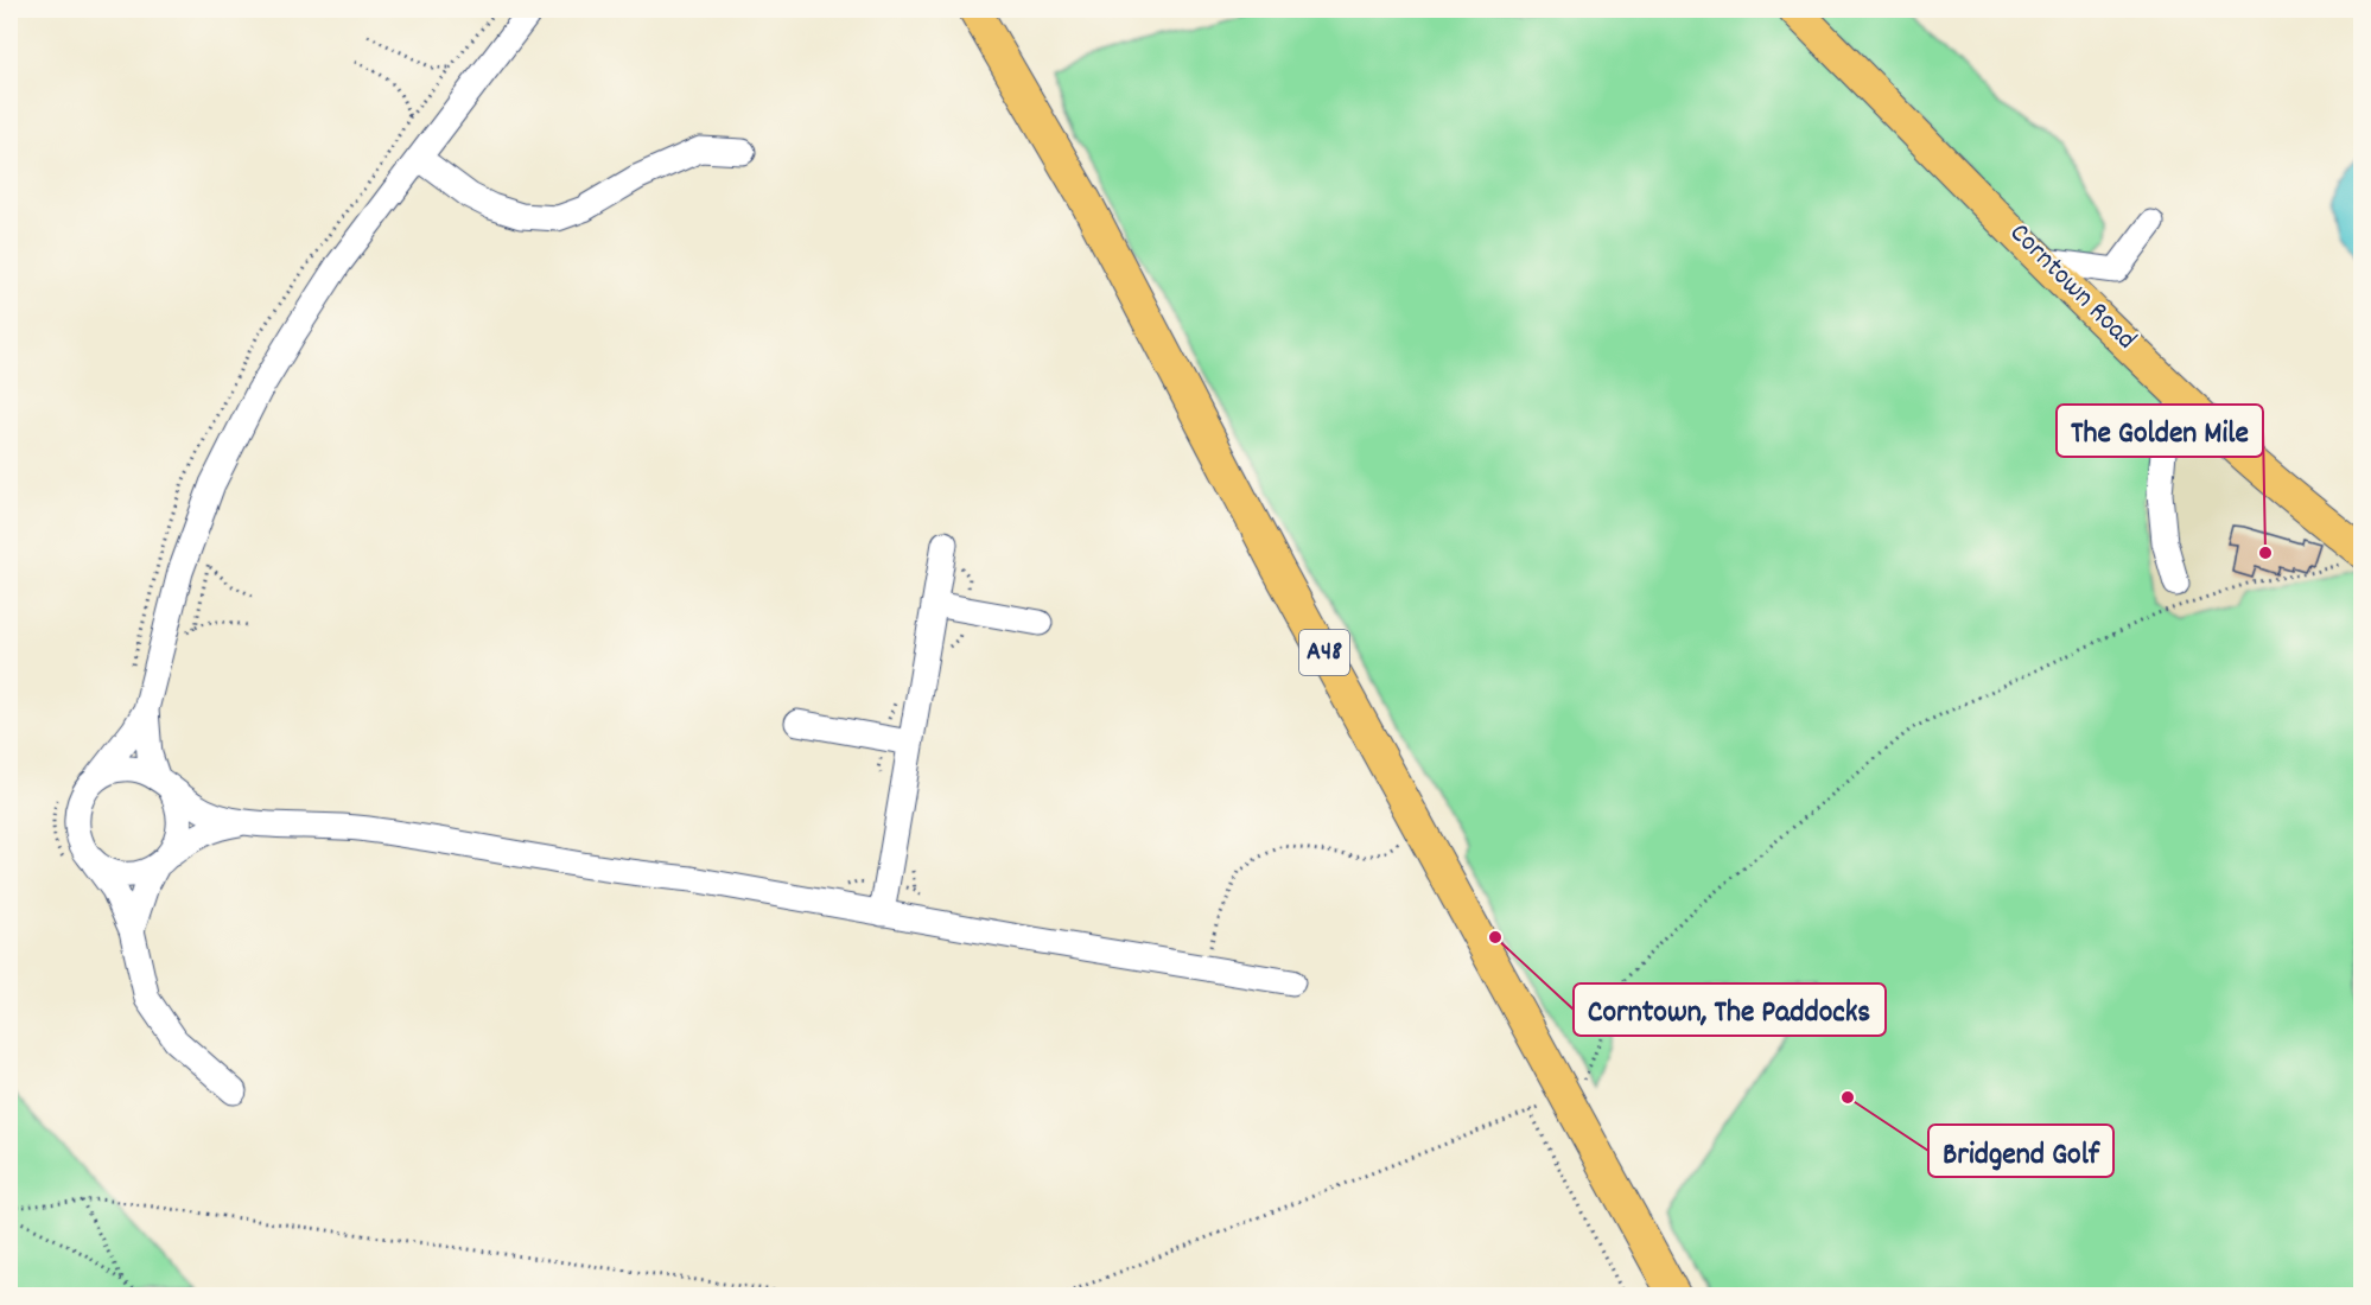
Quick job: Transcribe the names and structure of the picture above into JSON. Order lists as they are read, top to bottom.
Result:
{
  "streets": {
    "main road": ["Corntown Road", "A48"]
  },
  "places": ["The Golden Mile", "Corntown, The Paddocks", "Bridgend Golf"]
}
